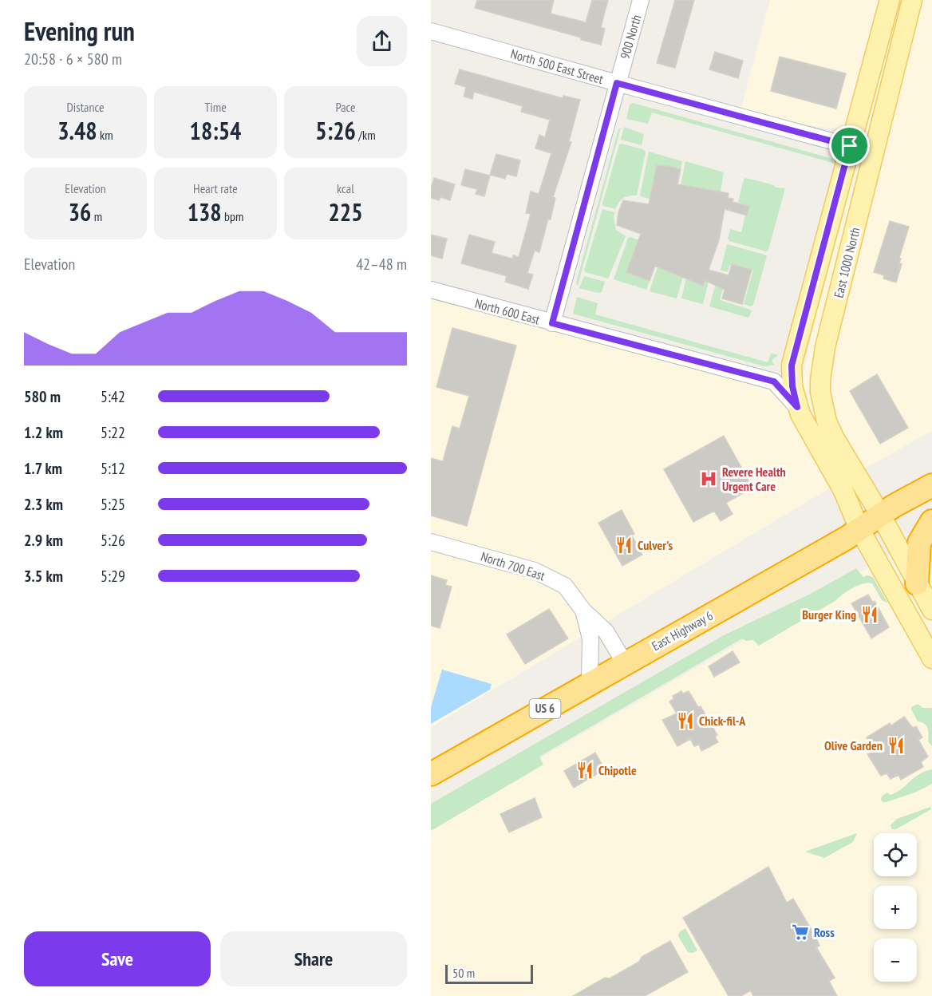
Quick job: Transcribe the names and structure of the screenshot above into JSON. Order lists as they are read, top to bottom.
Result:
{
  "streets": {
    "highway": ["East Highway 6", "US 6"],
    "main road": ["East 1000 North"],
    "street": [
      "900 North",
      "North 500 East Street",
      "North 600 East",
      "North 700 East"
    ]
  },
  "crossings": [
    ["900 North", "North 500 East Street"],
    ["900 North", "North 600 East"],
    ["North 500 East Street", "East 1000 North"],
    ["East 1000 North", "East Highway 6"],
    ["North 700 East", "East Highway 6"]
  ],
  "places": {
    "hospital": ["Revere Health Urgent Care"],
    "restaurant": [
      "Culver's",
      "Burger King",
      "Chick-fil-A",
      "Olive Garden",
      "Chipotle"
    ],
    "supermarket": ["Ross"]
  },
  "scale_bar": "50 m",
  "page": {
    "heading": ["Evening run", "20:58 · 6 × 580 m"],
    "stats": [
      ["Distance", "3.48 km"],
      ["Time", "18:54"],
      ["Pace", "5:26 /km"],
      ["Elevation", "36 m"],
      ["Heart rate", "138 bpm"],
      ["kcal", "225"]
    ],
    "chart": ["Elevation", "42–48 m"],
    "list": [
      {
        "name": "580 m",
        "note": "5:42"
      },
      {
        "name": "1.2 km",
        "note": "5:22"
      },
      {
        "name": "1.7 km",
        "note": "5:12"
      },
      {
        "name": "2.3 km",
        "note": "5:25"
      },
      {
        "name": "2.9 km",
        "note": "5:26"
      },
      {
        "name": "3.5 km",
        "note": "5:29"
      }
    ],
    "map_buttons": ["+", "−"],
    "buttons": ["Save", "Share"],
    "scale": "50 m"
  }
}
